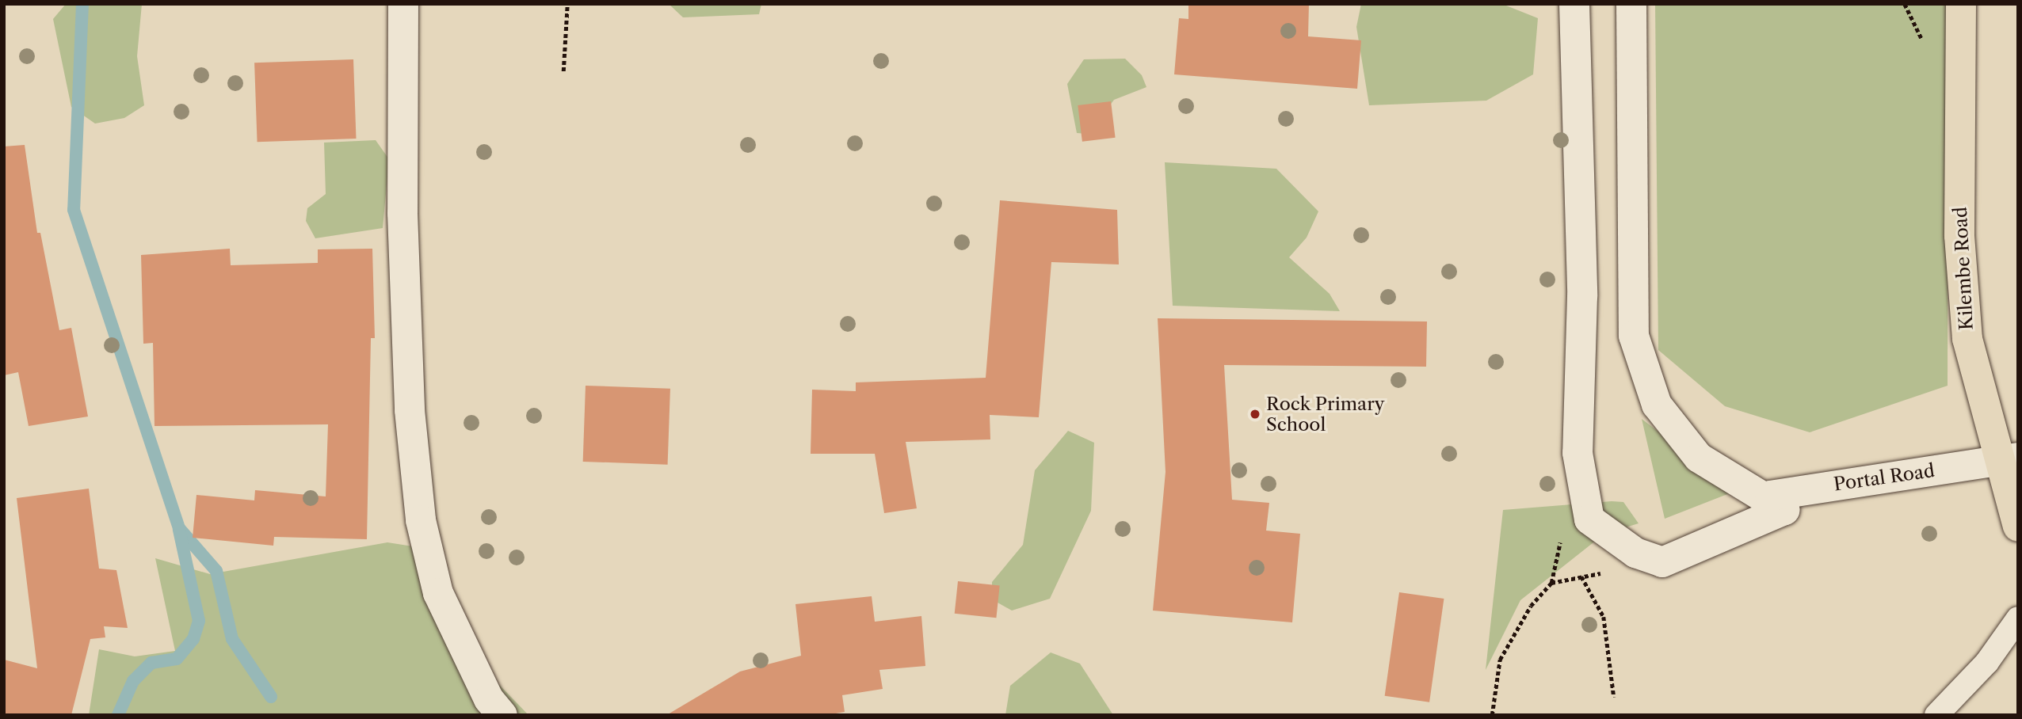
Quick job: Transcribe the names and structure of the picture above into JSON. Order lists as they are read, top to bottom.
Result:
{
  "streets": {
    "main road": ["Kilembe Road"],
    "street": ["Portal Road"]
  },
  "crossings": [
    ["Kilembe Road", "Portal Road"]
  ],
  "places": ["Rock Primary School"]
}
